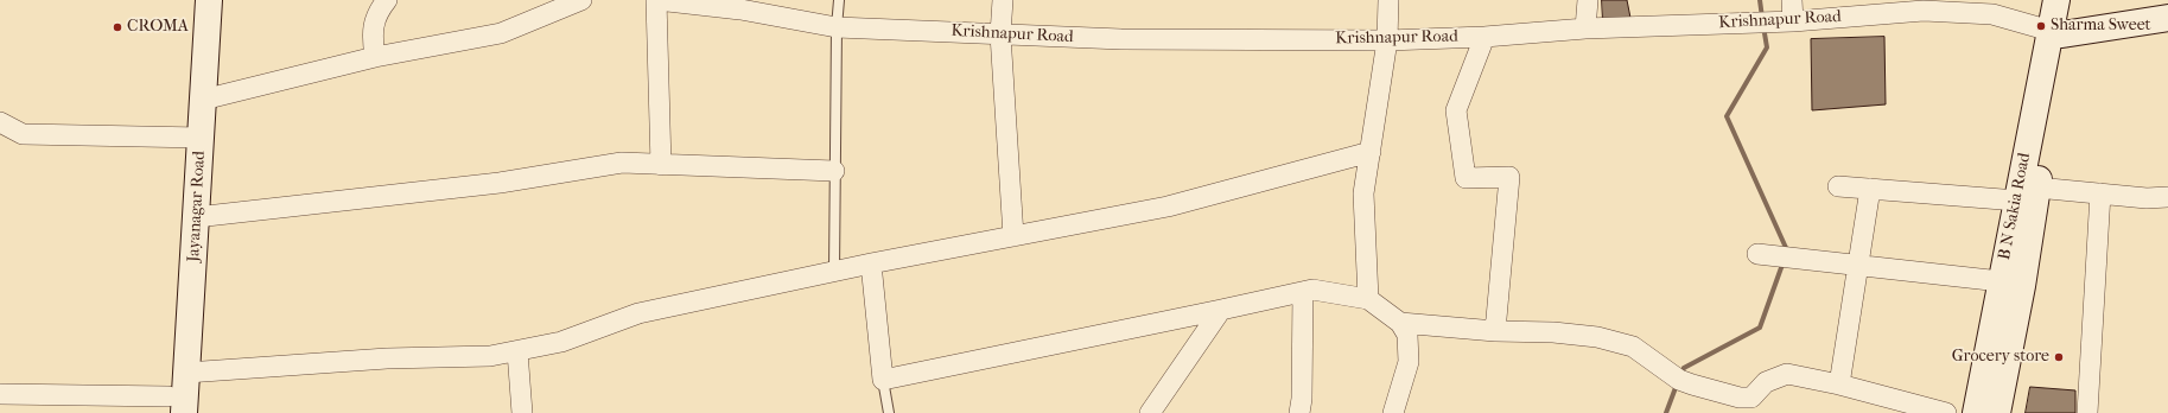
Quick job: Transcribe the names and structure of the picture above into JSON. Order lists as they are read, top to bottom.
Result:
{
  "streets": {
    "main road": ["Jayanagar Road", "B N Sakia Road"],
    "street": ["Krishnapur Road"]
  },
  "crossings": [
    ["Krishnapur Road", "B N Sakia Road"]
  ],
  "places": ["Sharma Sweet", "CROMA", "Grocery store"]
}
